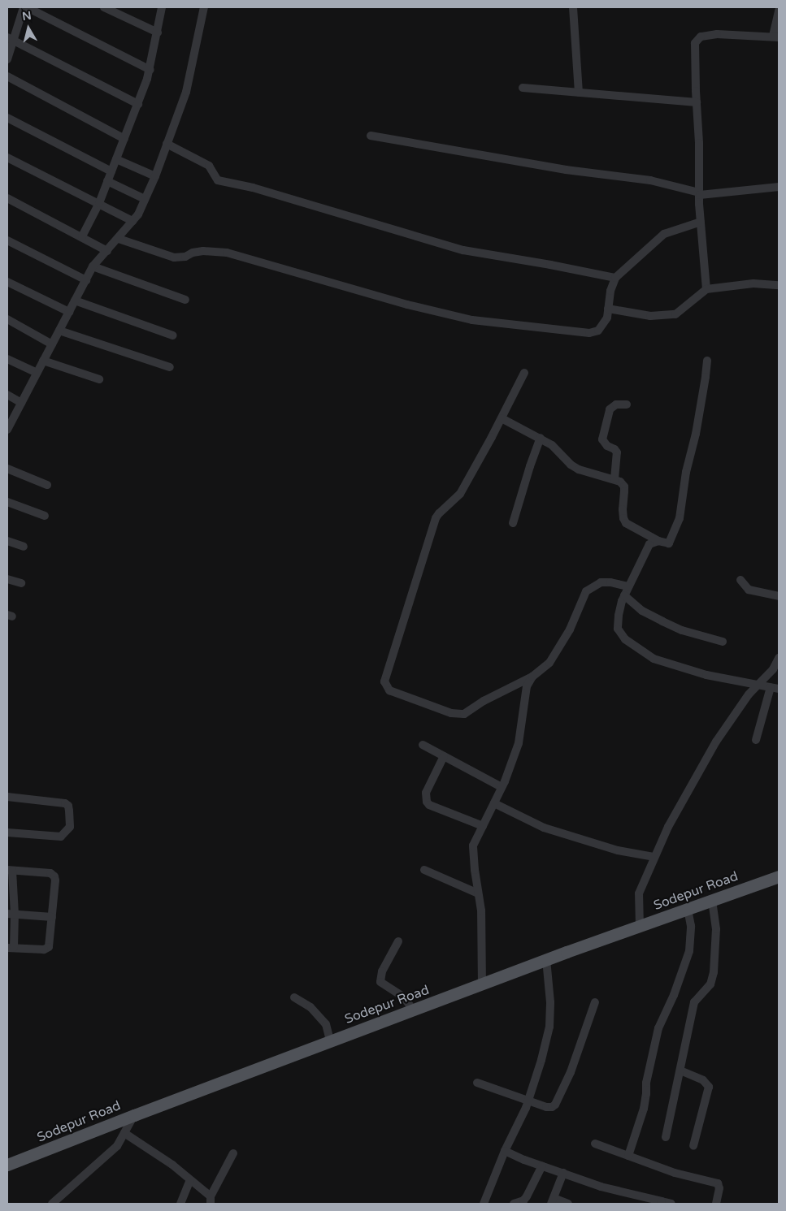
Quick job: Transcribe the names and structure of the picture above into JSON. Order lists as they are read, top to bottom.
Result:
{
  "streets": {
    "main road": ["Sodepur Road"]
  },
  "north": "top"
}
